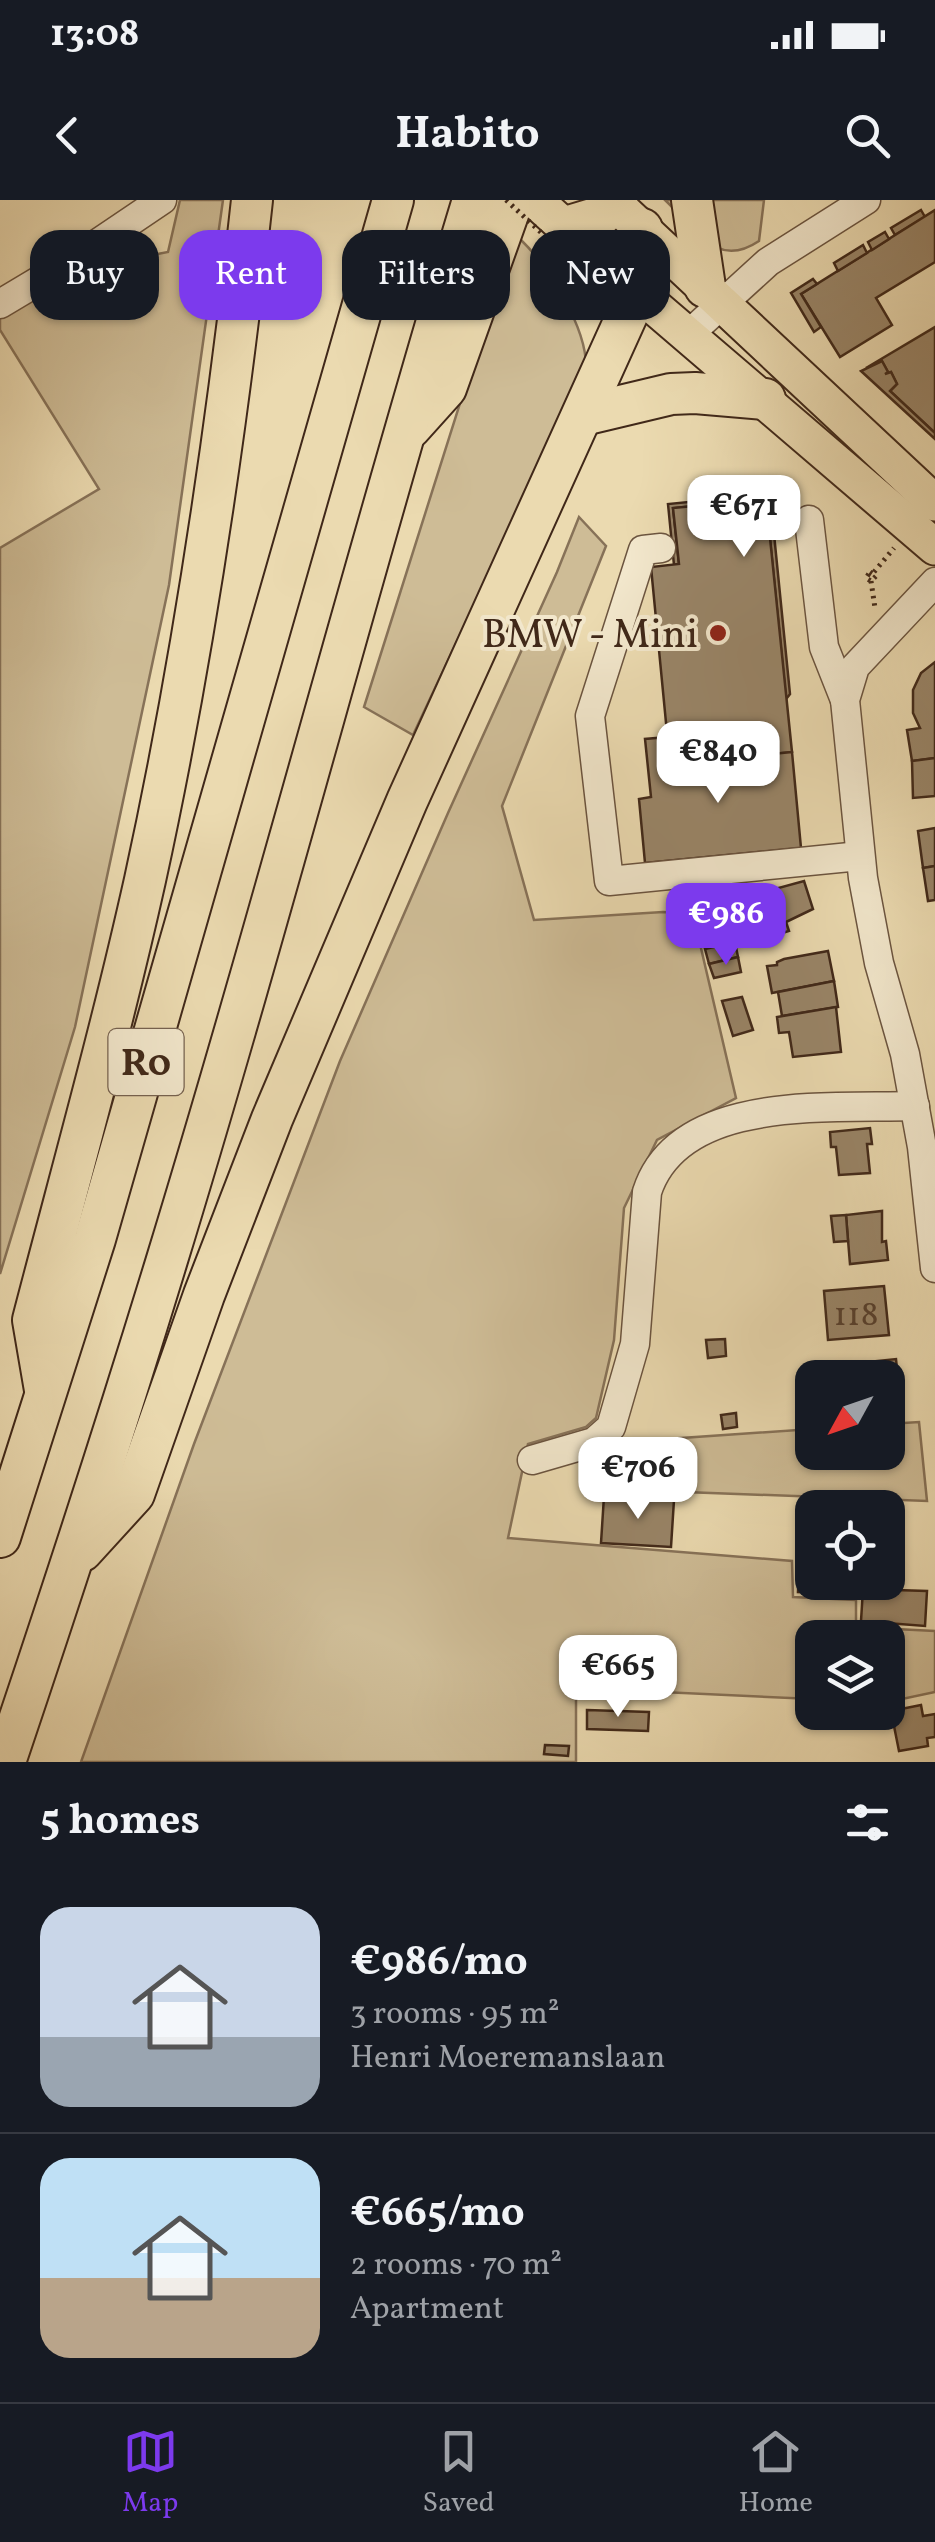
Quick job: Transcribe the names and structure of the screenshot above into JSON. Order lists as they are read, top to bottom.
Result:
{
  "streets": {
    "highway": ["R0"]
  },
  "places": ["BMW - Mini"],
  "house_numbers": ["118"],
  "north": "bottom left",
  "page": {
    "status": "13:08",
    "header": "Habito",
    "chip": [
      "Buy",
      "Rent",
      "Filters",
      "New"
    ],
    "price": [
      "€671",
      "€840",
      "€986",
      "€706",
      "€665"
    ],
    "heading": "5 homes",
    "list": [
      {
        "name": "€986/mo",
        "note": "3 rooms · 95 m² · Henri Moeremanslaan"
      },
      {
        "name": "€665/mo",
        "note": "2 rooms · 70 m² · Apartment"
      }
    ],
    "tabs": ["Map", "Saved", "Home"]
  }
}
